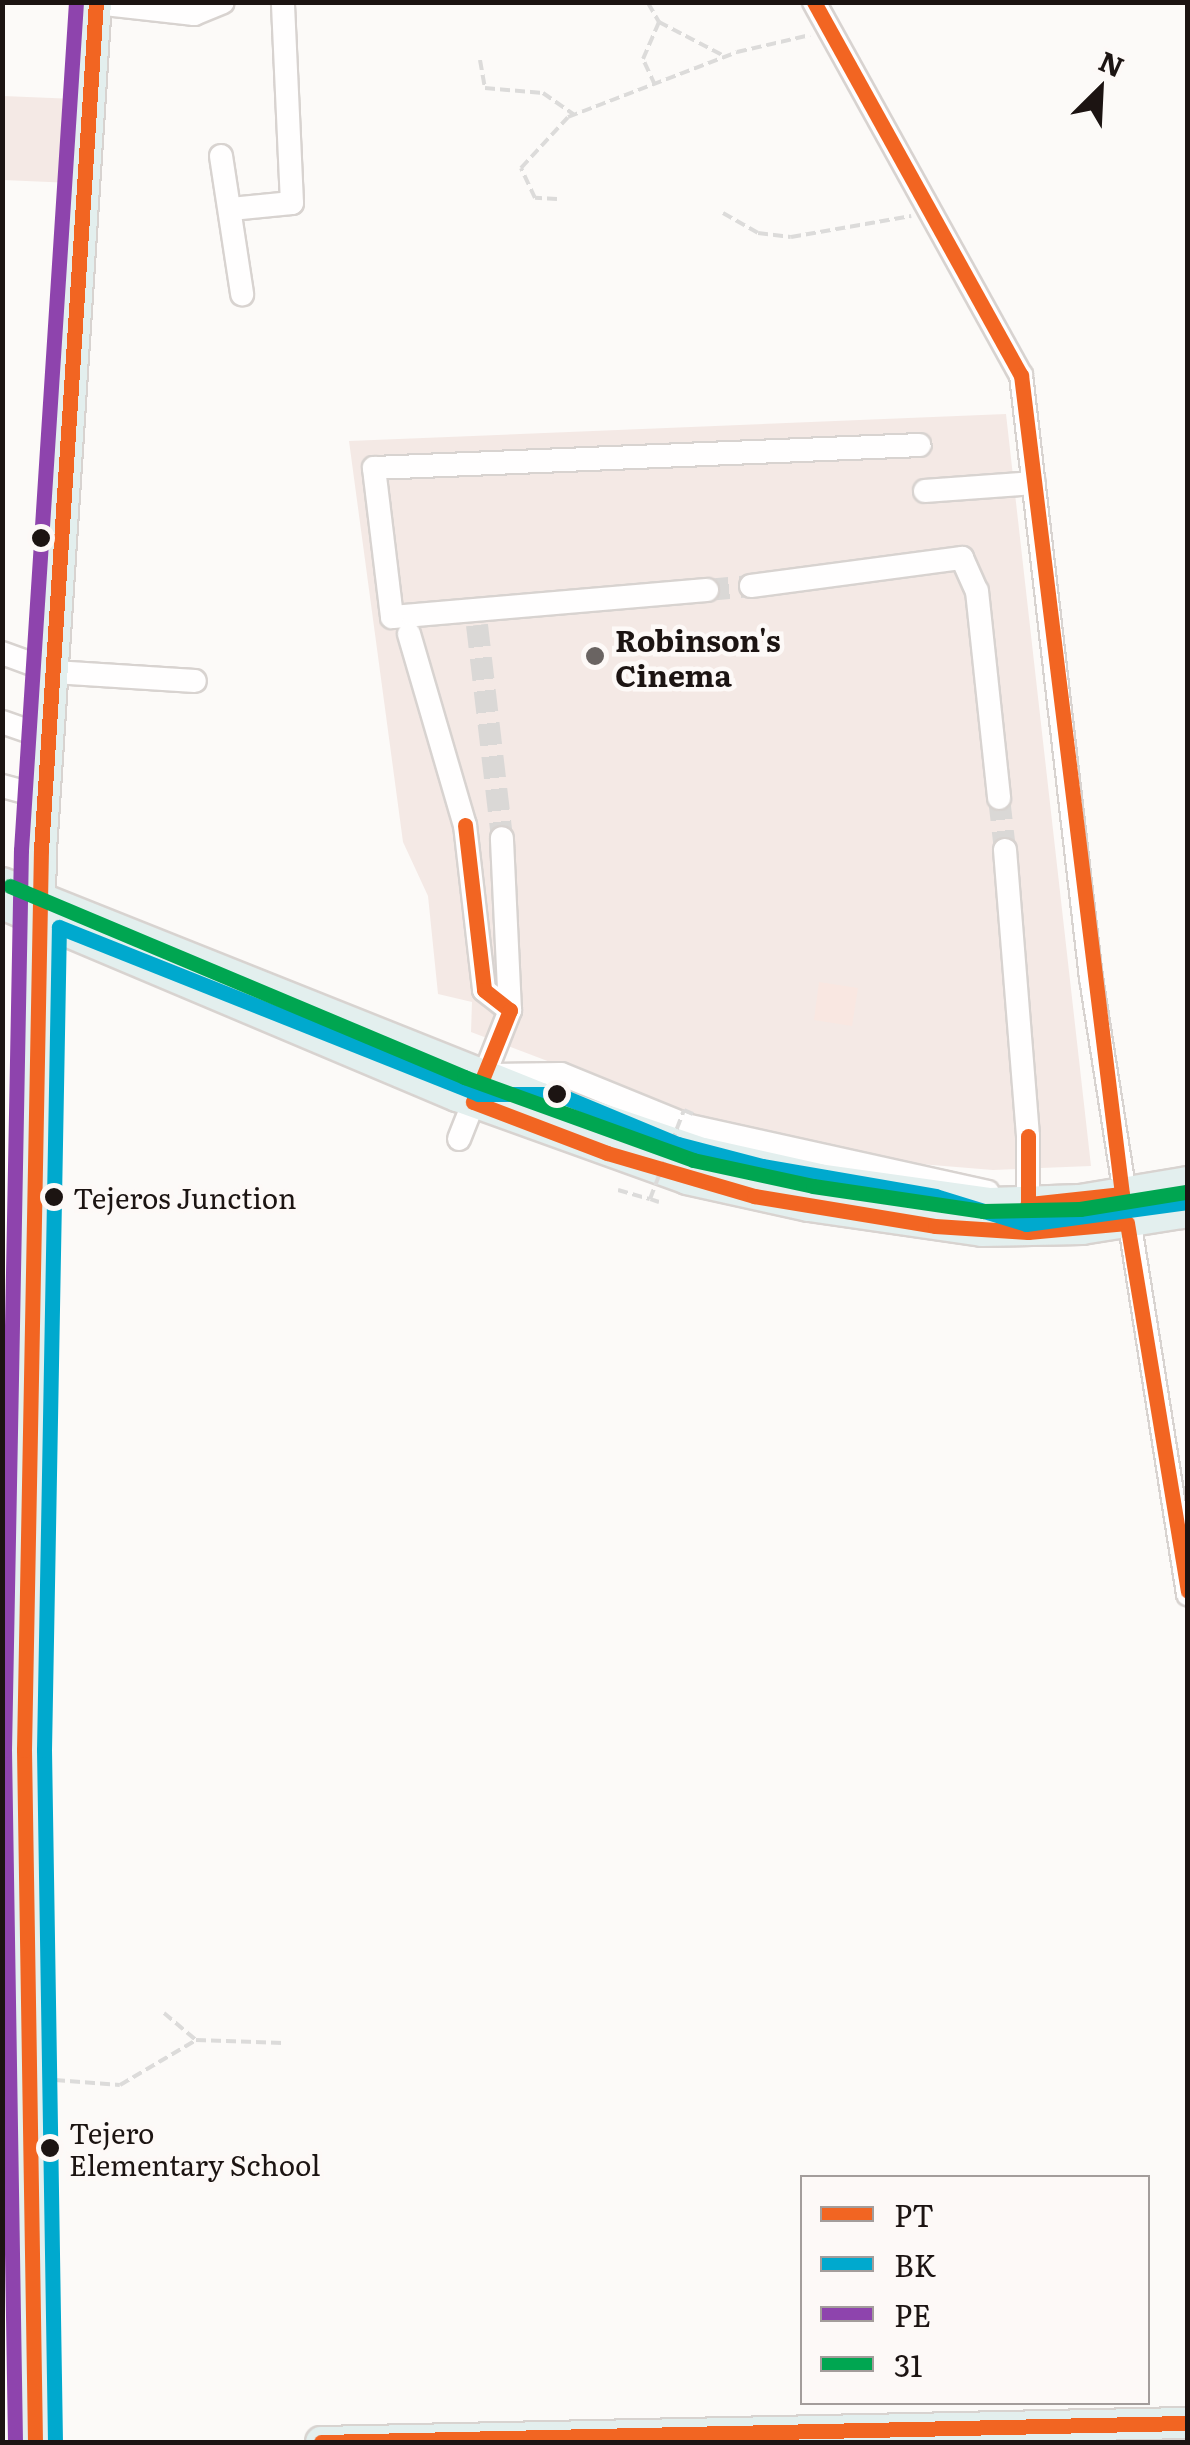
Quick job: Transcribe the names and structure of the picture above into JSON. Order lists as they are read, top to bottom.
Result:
{
  "places": ["Robinson's Cinema", "Tejeros Junction", "Tejero Elementary School"],
  "lines": [
    "transit line PT",
    "transit line PE",
    "transit line 31",
    "transit line BK"
  ],
  "legend": [
    "PT",
    "BK",
    "PE",
    "31"
  ],
  "north": "top right"
}
